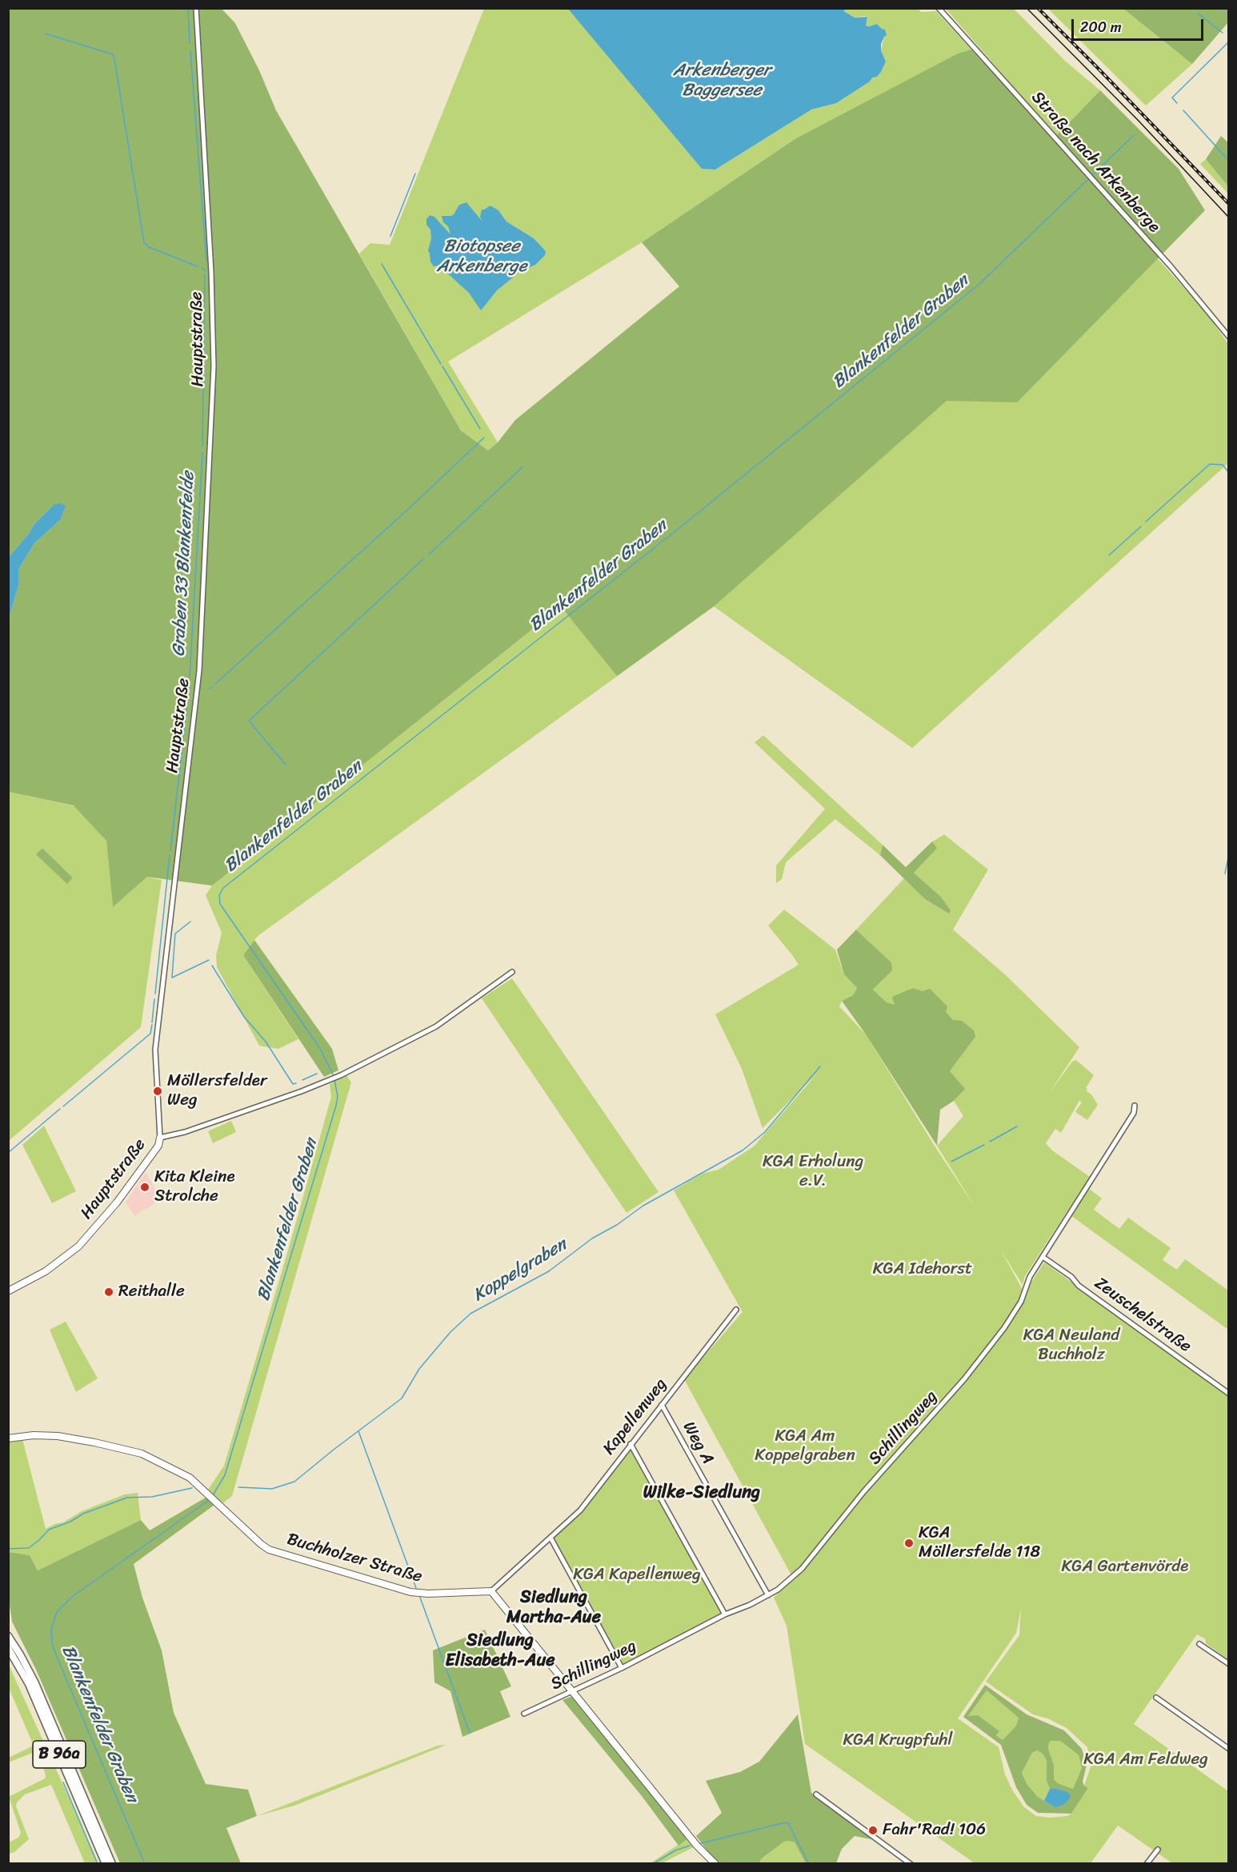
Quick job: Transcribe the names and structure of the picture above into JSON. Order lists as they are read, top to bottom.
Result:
{
  "streets": {
    "main road": ["B 96a"],
    "street": [
      "Straße nach Arkenberge",
      "Hauptstraße",
      "Zeuschelstraße",
      "Kapellenweg",
      "Schillingweg",
      "Weg A",
      "Buchholzer Straße"
    ]
  },
  "crossings": [
    ["Zeuschelstraße", "Schillingweg"],
    ["Kapellenweg", "Weg A"],
    ["Kapellenweg", "Buchholzer Straße"],
    ["Schillingweg", "Weg A"]
  ],
  "districts": ["Wilke-Siedlung", "Siedlung Martha-Aue", "Siedlung Elisabeth-Aue"],
  "water": [
    "Arkenberger Baggersee",
    "Biotopsee Arkenberge",
    "Blankenfelder Graben",
    "Graben 33 Blankenfelde",
    "Koppelgraben"
  ],
  "parks": [
    "KGA Erholung e.V.",
    "KGA Idehorst",
    "KGA Neuland Buchholz",
    "KGA Am Koppelgraben",
    "KGA Gartenvörde",
    "KGA Kapellenweg",
    "KGA Krugpfuhl",
    "KGA Am Feldweg"
  ],
  "places": [
    "Möllersfelder Weg",
    "Kita Kleine Strolche",
    "Reithalle",
    "KGA Möllersfelde 118",
    "Fahr'Rad! 106"
  ],
  "scale_bar": "200 m"
}
